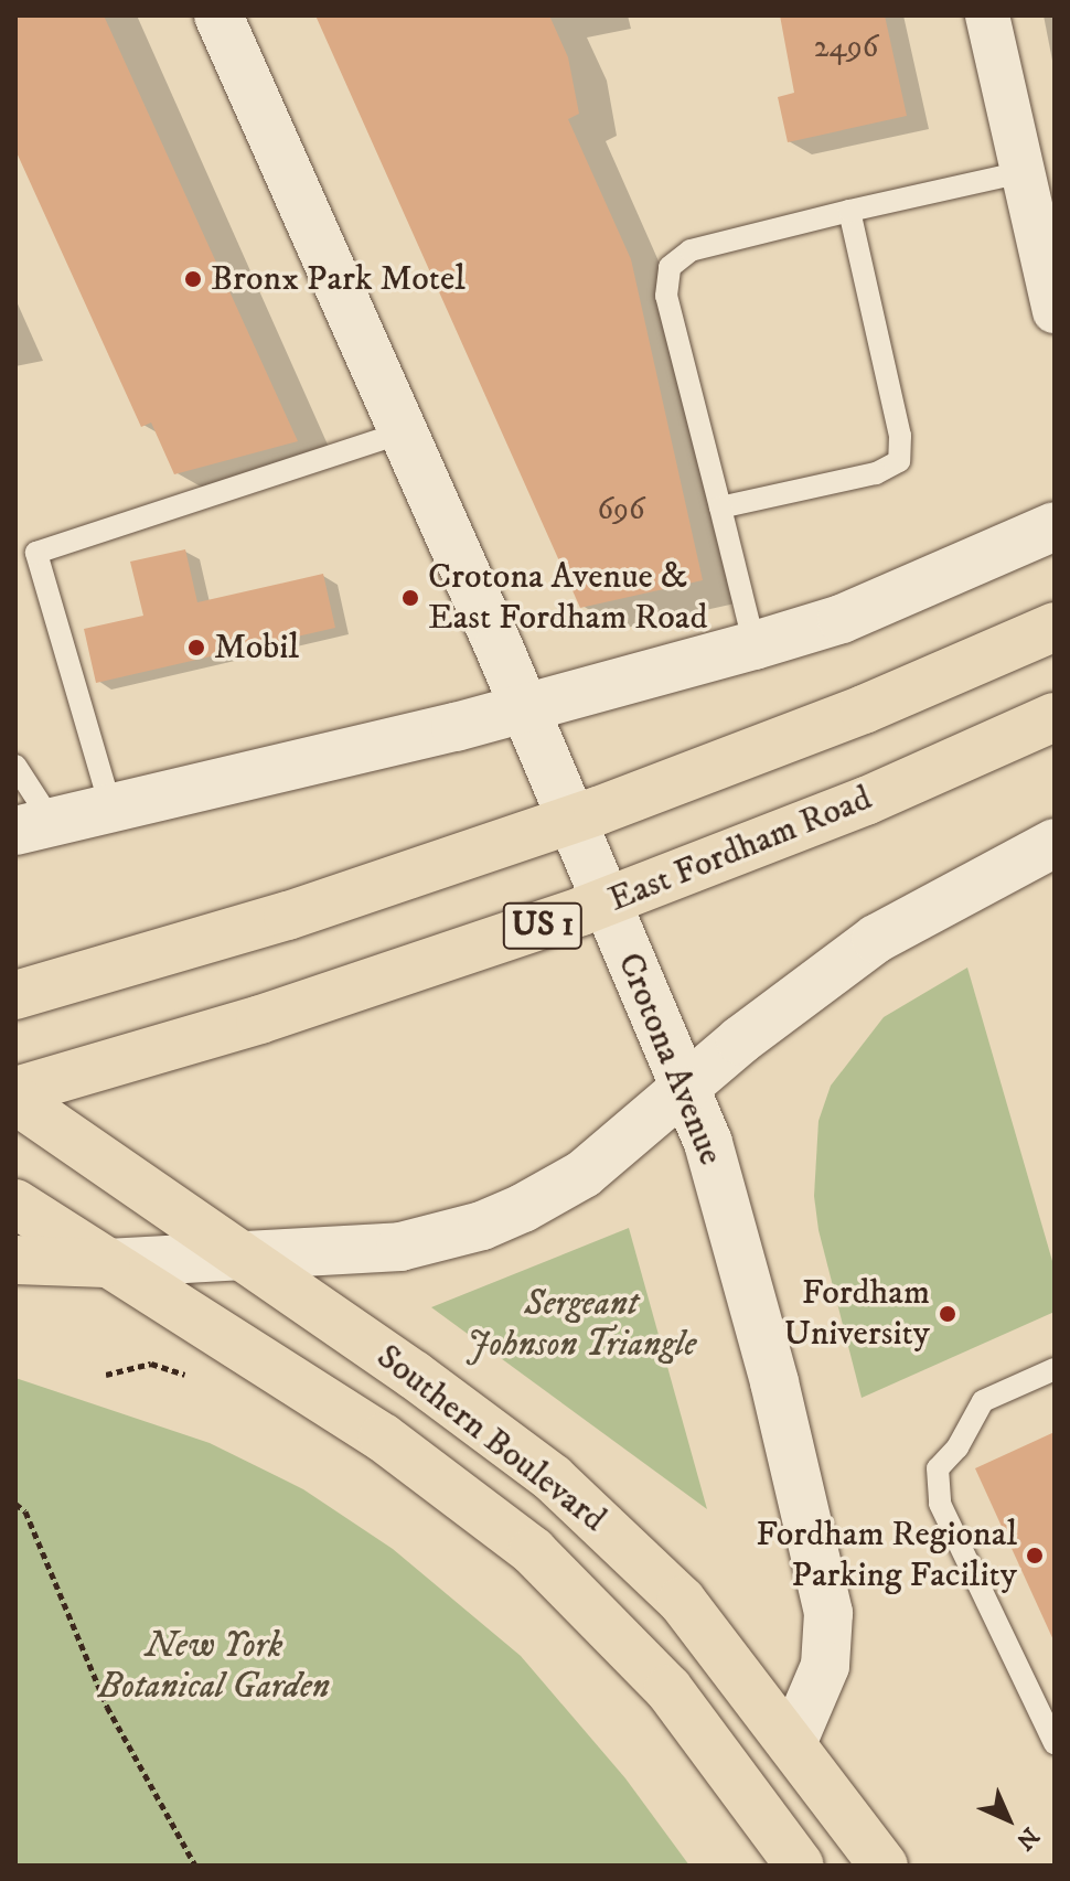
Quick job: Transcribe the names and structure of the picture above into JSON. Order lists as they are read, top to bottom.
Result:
{
  "streets": {
    "main road": ["East Fordham Road", "US 1", "Southern Boulevard"],
    "street": ["Crotona Avenue"]
  },
  "crossings": [
    ["Crotona Avenue", "Southern Boulevard"]
  ],
  "parks": ["Sergeant Johnson Triangle", "New York Botanical Garden"],
  "places": [
    "Bronx Park Motel",
    "Crotona Avenue & East Fordham Road",
    "Mobil",
    "Fordham University",
    "Fordham Regional Parking Facility"
  ],
  "house_numbers": ["2496", "696"],
  "north": "bottom right"
}
